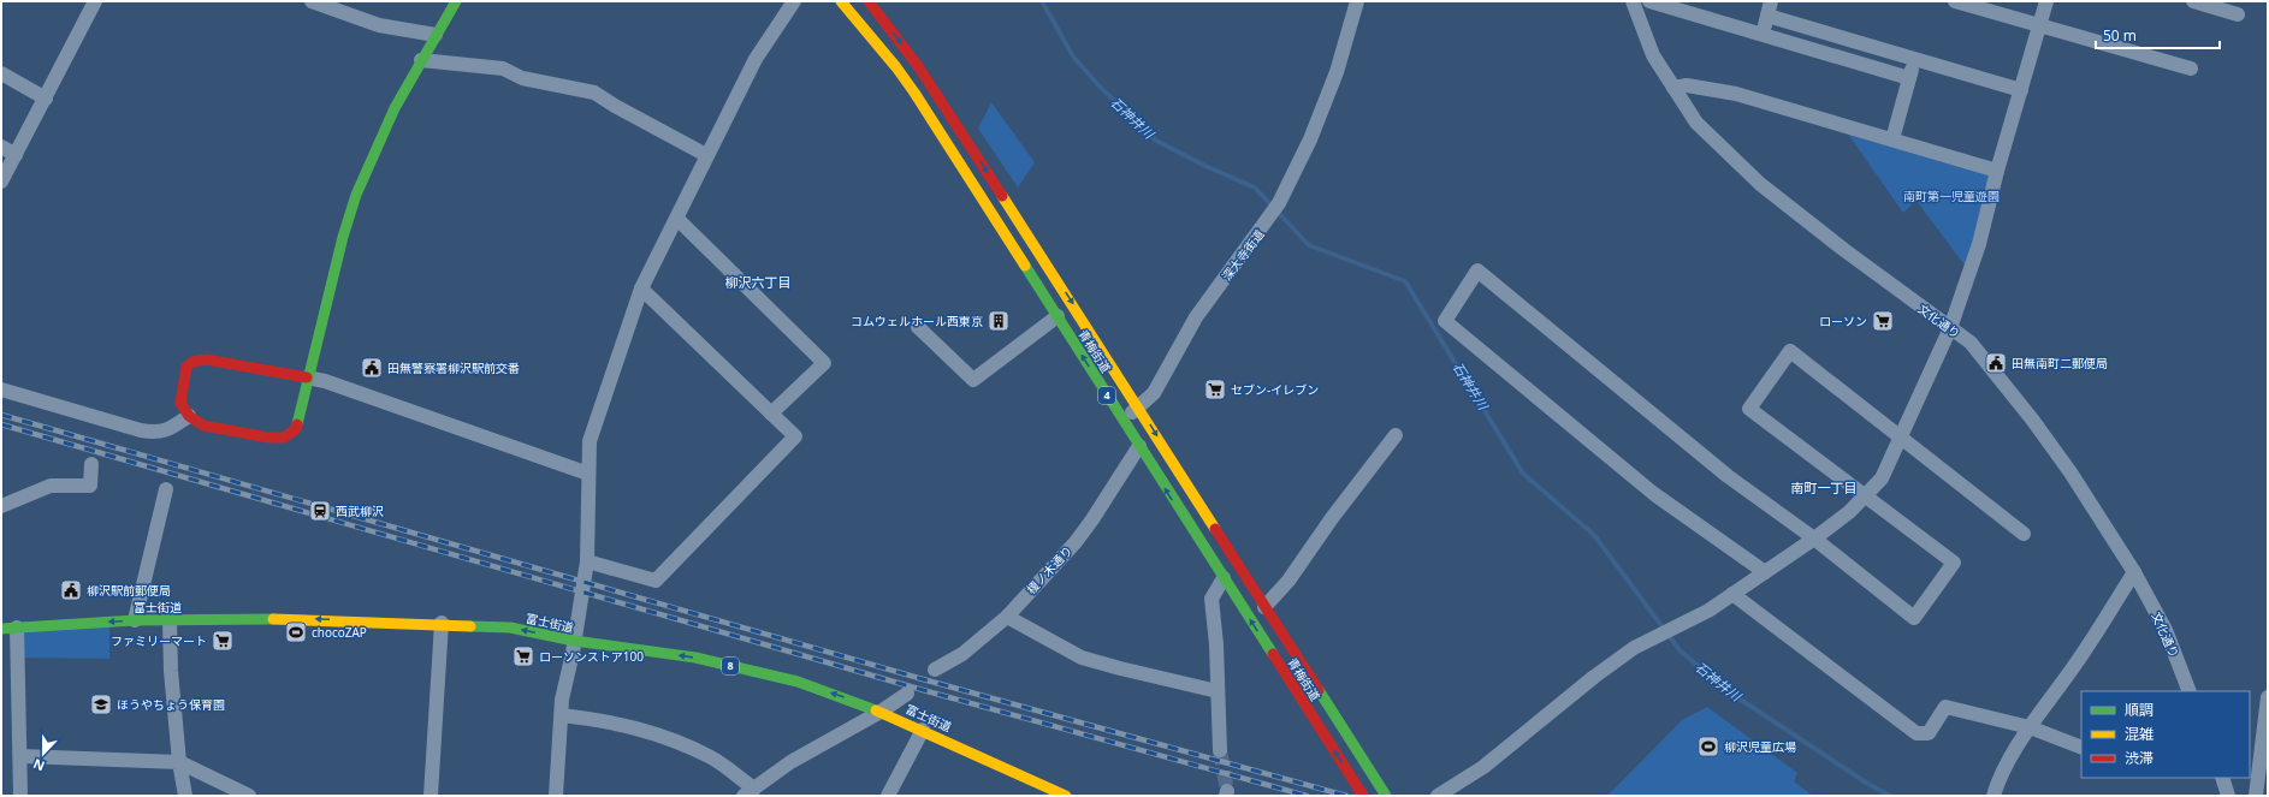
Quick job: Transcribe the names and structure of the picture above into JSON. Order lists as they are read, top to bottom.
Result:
{
  "streets": {
    "main road": [
      "青梅街道",
      "4",
      "富士街道",
      "8"
    ],
    "street": ["深大寺街道", "文化通り", "榎ノ木通り"]
  },
  "crossings": [
    ["深大寺街道", "青梅街道"],
    ["青梅街道", "榎ノ木通り"]
  ],
  "one_way": ["富士街道"],
  "districts": ["柳沢六丁目", "南町一丁目"],
  "water": ["石神井川"],
  "parks": ["南町第一児童遊園"],
  "places": {
    "building": ["コムウェルホール西東京"],
    "supermarket": [
      "ローソン",
      "セブン-イレブン",
      "ファミリーマート",
      "ローソンストア100"
    ],
    "public building": ["田無南町二郵便局", "田無警察署柳沢駅前交番", "柳沢駅前郵便局"],
    "station": ["西武柳沢"],
    "sports": ["chocoZAP", "柳沢児童広場"],
    "school or university": ["ほうやちょう保育園"]
  },
  "legend": ["順調", "混雑", "渋滞"],
  "scale_bar": "50 m",
  "north": "bottom"
}
